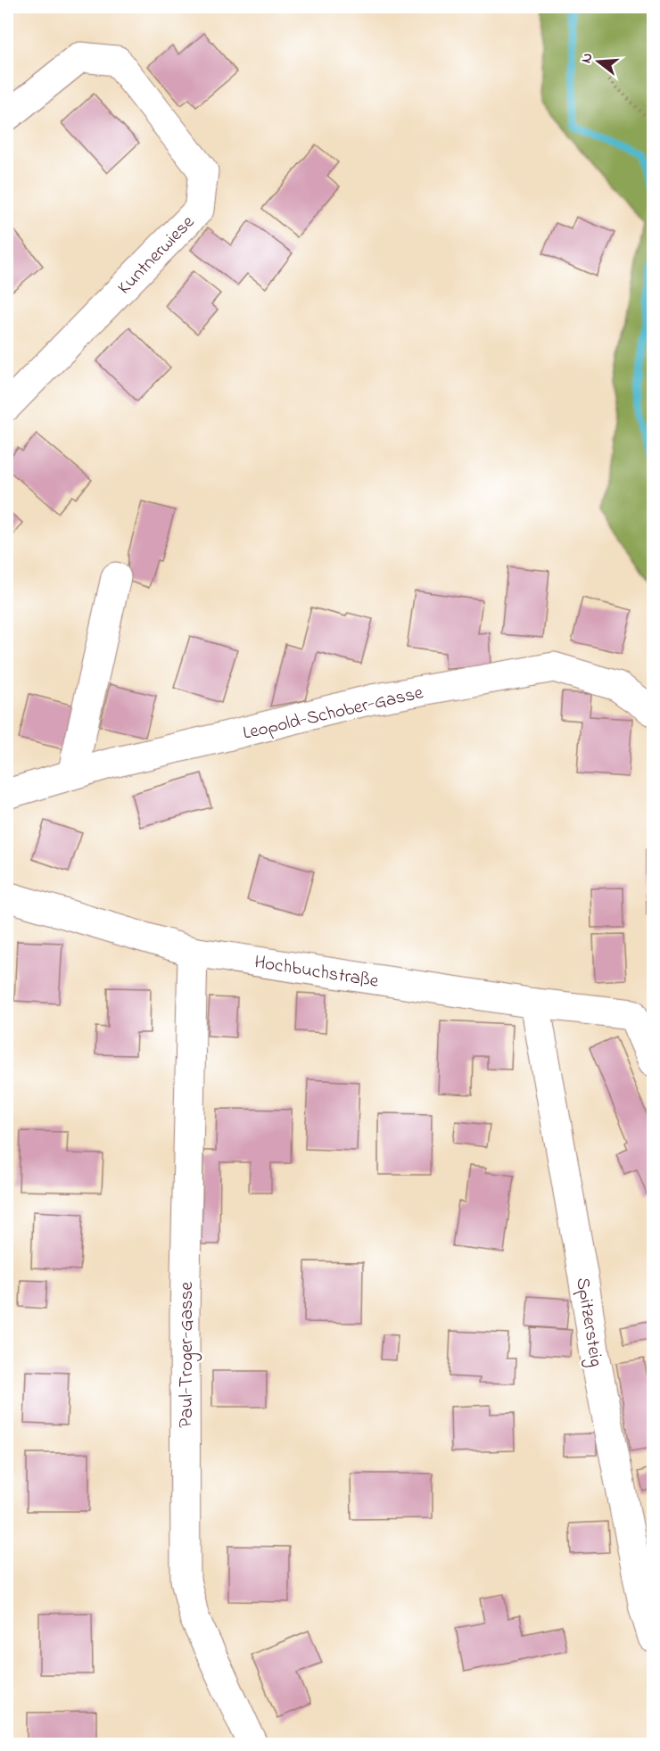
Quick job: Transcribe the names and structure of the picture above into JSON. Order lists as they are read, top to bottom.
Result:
{
  "streets": {
    "street": [
      "Kuntnerwiese",
      "Leopold-Schober-Gasse",
      "Hochbuchstraße",
      "Spitzersteig",
      "Paul-Troger-Gasse"
    ]
  },
  "crossings": [
    ["Hochbuchstraße", "Spitzersteig"],
    ["Hochbuchstraße", "Paul-Troger-Gasse"]
  ],
  "north": "left"
}
